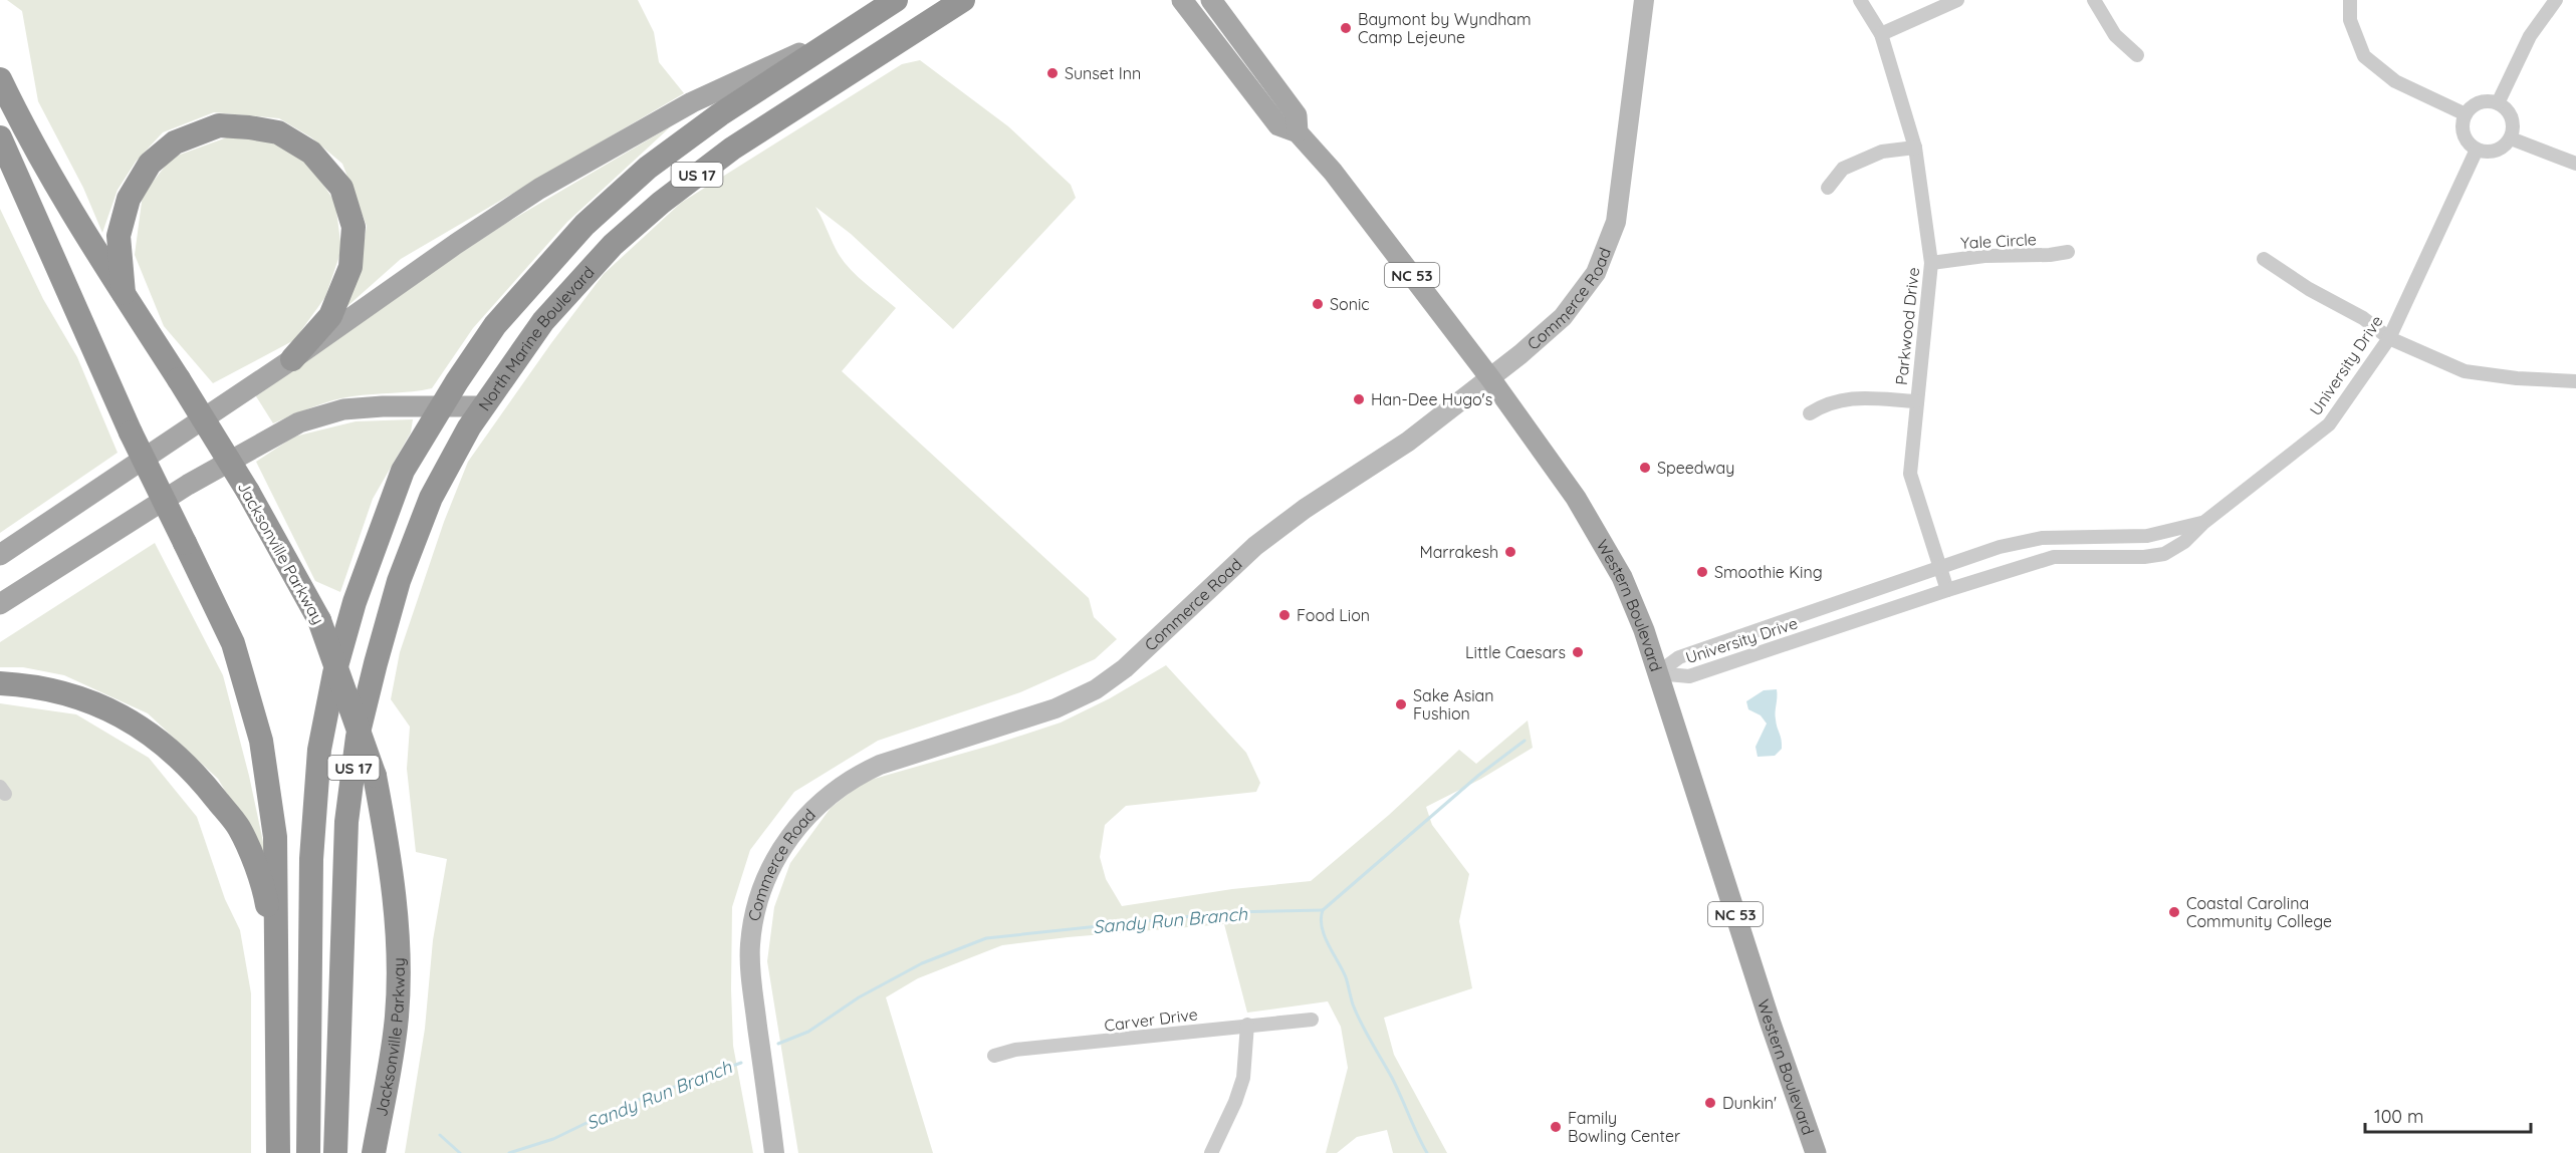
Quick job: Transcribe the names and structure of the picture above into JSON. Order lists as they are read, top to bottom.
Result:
{
  "streets": {
    "highway": ["US 17", "North Marine Boulevard", "Jacksonville Parkway"],
    "main road": ["NC 53", "Western Boulevard"],
    "street": [
      "Yale Circle",
      "Commerce Road",
      "Parkwood Drive",
      "University Drive",
      "Carver Drive"
    ]
  },
  "crossings": [
    ["US 17", "North Marine Boulevard"],
    ["Yale Circle", "Parkwood Drive"],
    ["Commerce Road", "Western Boulevard"],
    ["Parkwood Drive", "University Drive"],
    ["University Drive", "Western Boulevard"]
  ],
  "water": ["Sandy Run Branch"],
  "places": [
    "Baymont by Wyndham Camp Lejeune",
    "Sunset Inn",
    "Sonic",
    "Han-Dee Hugo's",
    "Speedway",
    "Marrakesh",
    "Smoothie King",
    "Food Lion",
    "Little Caesars",
    "Sake Asian Fushion",
    "Coastal Carolina Community College",
    "Dunkin'",
    "Family Bowling Center"
  ],
  "scale_bar": "100 m"
}
